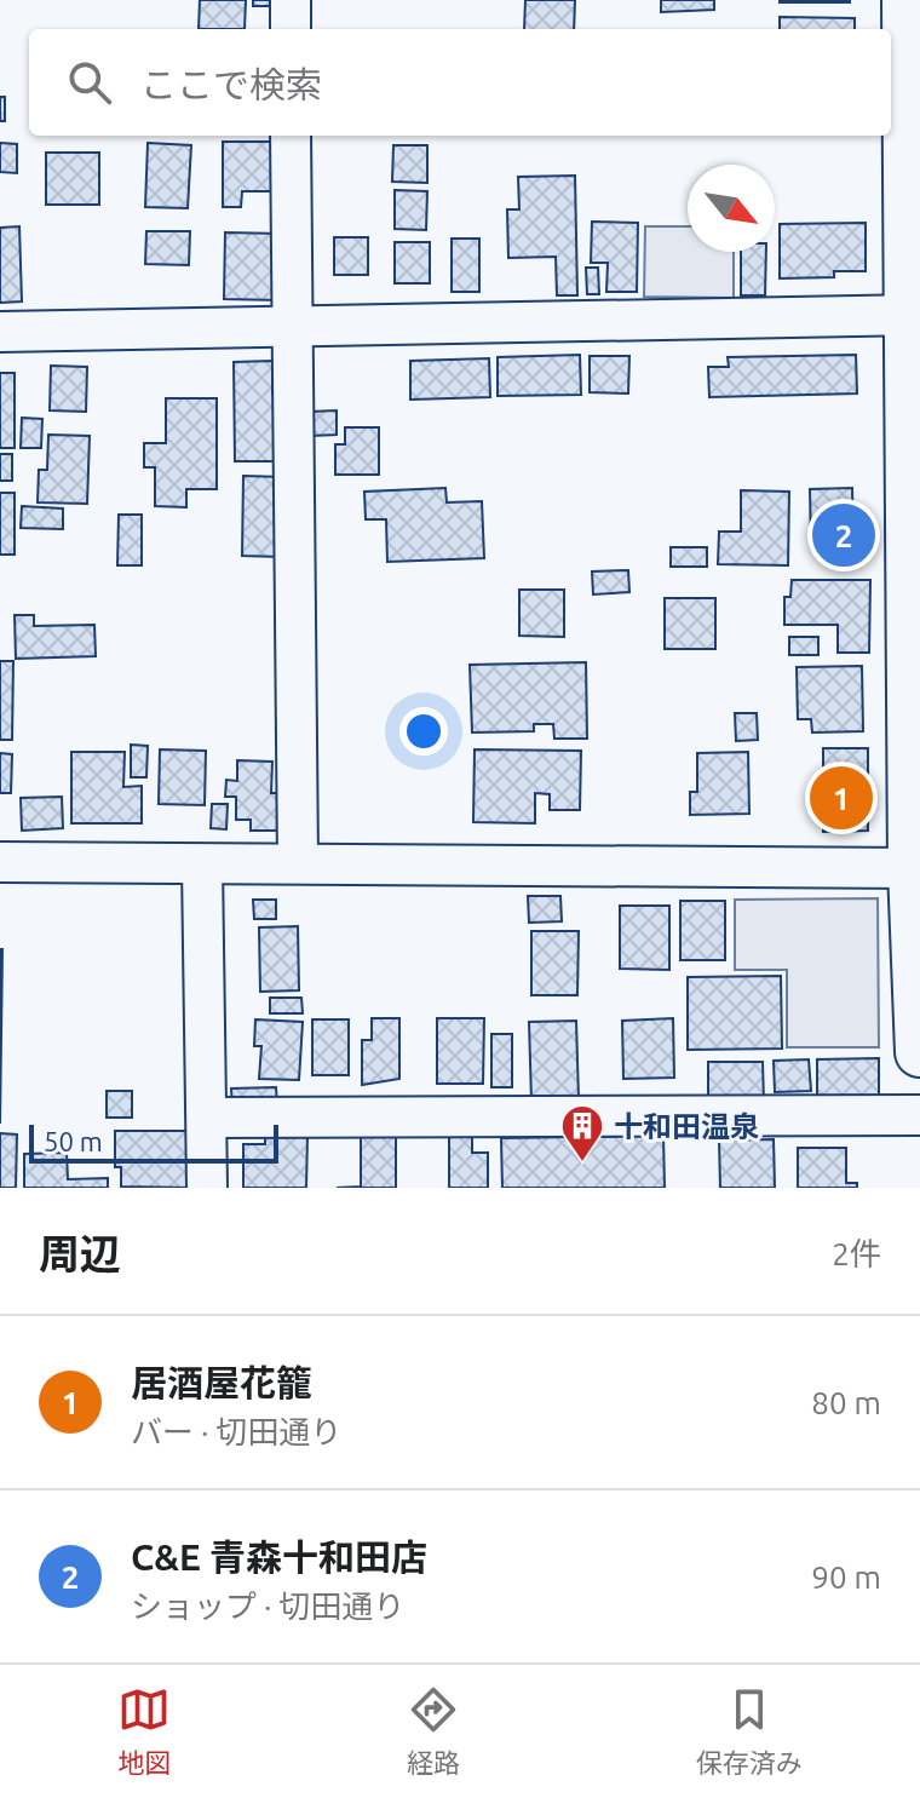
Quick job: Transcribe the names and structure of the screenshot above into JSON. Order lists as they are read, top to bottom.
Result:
{
  "places": {
    "building": ["十和田温泉"]
  },
  "scale_bar": "50 m",
  "north": "bottom right",
  "page": {
    "search": "ここで検索",
    "pins": ["2", "1"],
    "scale": "50 m",
    "heading": ["周辺", "2件"],
    "list": [
      {
        "mark": "1",
        "name": "居酒屋花籠",
        "note": "バー · 切田通り",
        "value": "80 m"
      },
      {
        "mark": "2",
        "name": "C&E 青森十和田店",
        "note": "ショップ · 切田通り",
        "value": "90 m"
      }
    ],
    "nav": ["地図", "経路", "保存済み"]
  }
}
